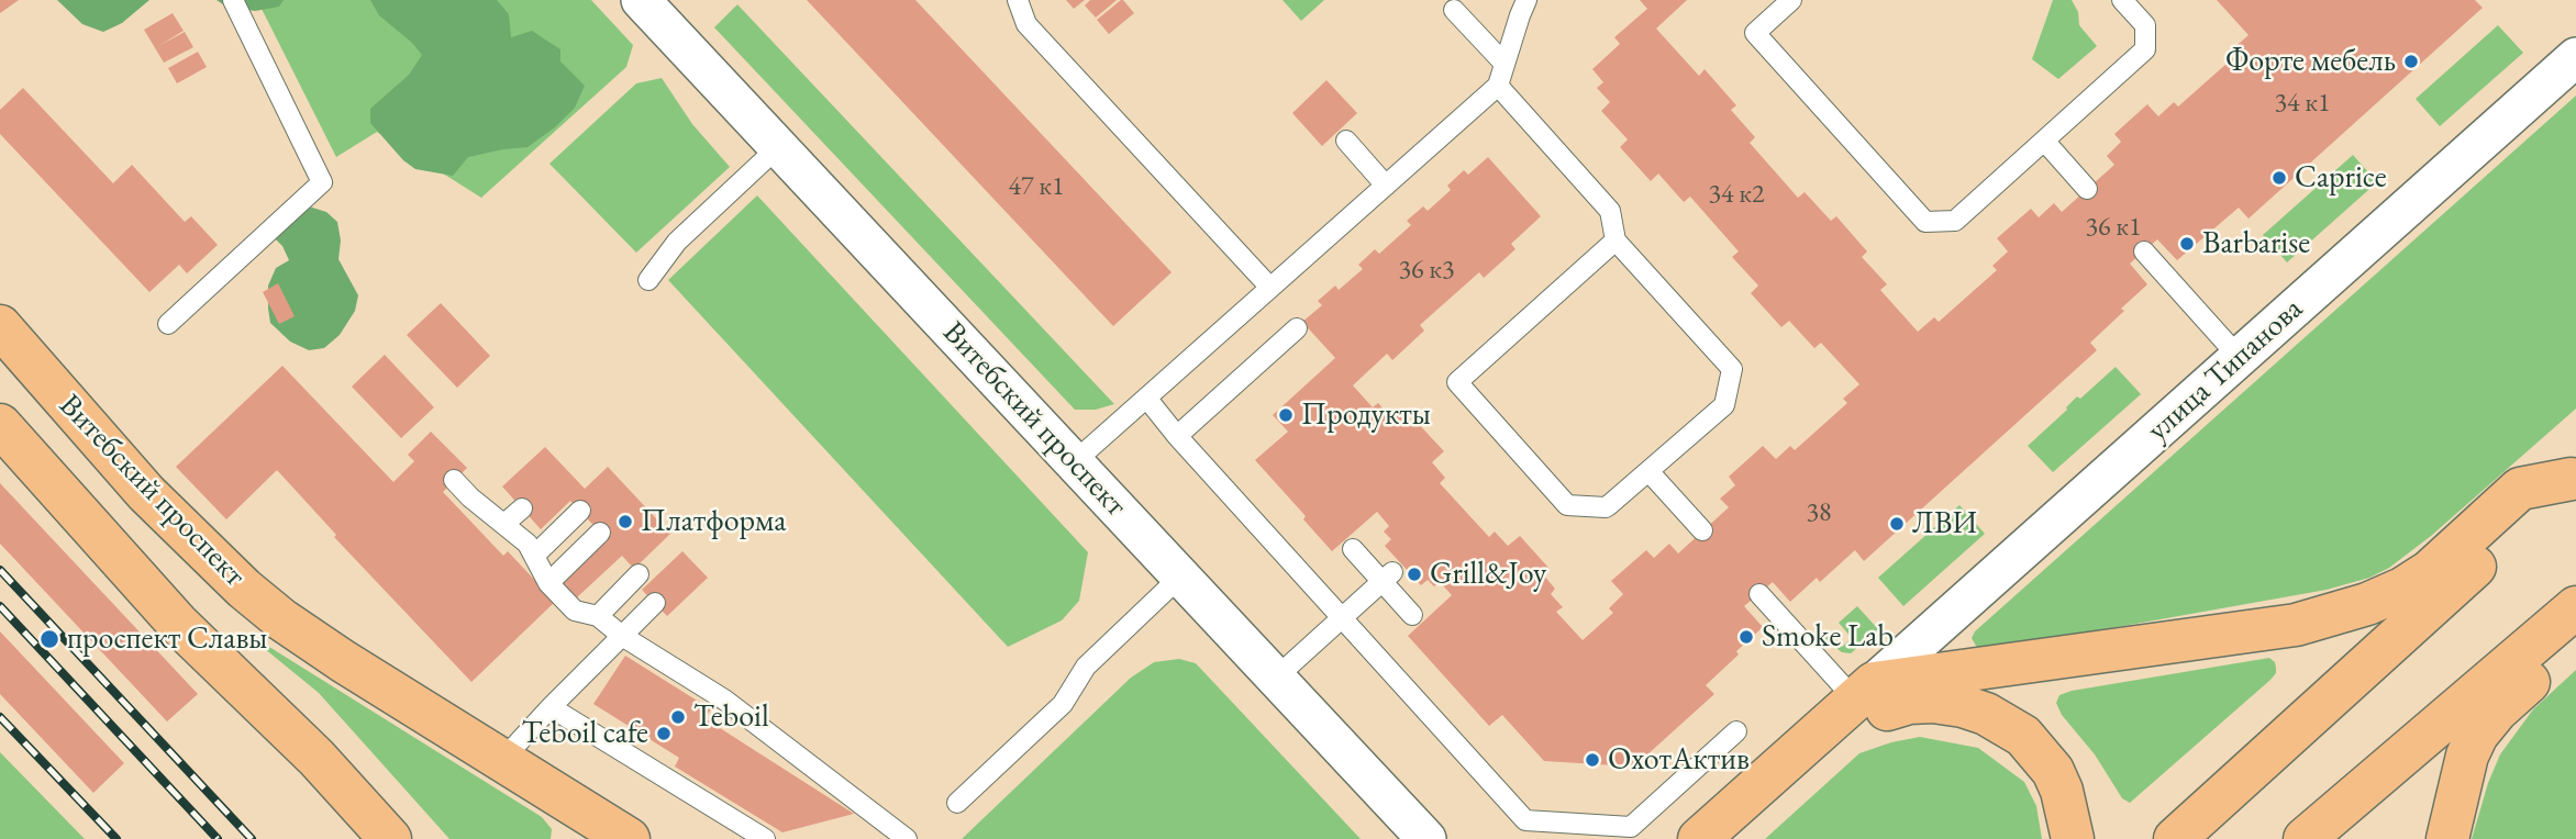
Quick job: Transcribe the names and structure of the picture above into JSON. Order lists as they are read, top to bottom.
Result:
{
  "streets": {
    "main road": ["Витебский проспект"],
    "street": ["улица Типанова"]
  },
  "places": [
    "Форте мебель",
    "Caprice",
    "Barbarise",
    "Продукты",
    "Платформа",
    "ЛВИ",
    "Grill&Joy",
    "Smoke Lab",
    "проспект Славы",
    "Teboil",
    "Teboil cafe",
    "ОхотАктив"
  ],
  "house_numbers": [
    "34 к1",
    "47 к1",
    "34 к2",
    "36 к1",
    "36 к3",
    "38"
  ]
}
